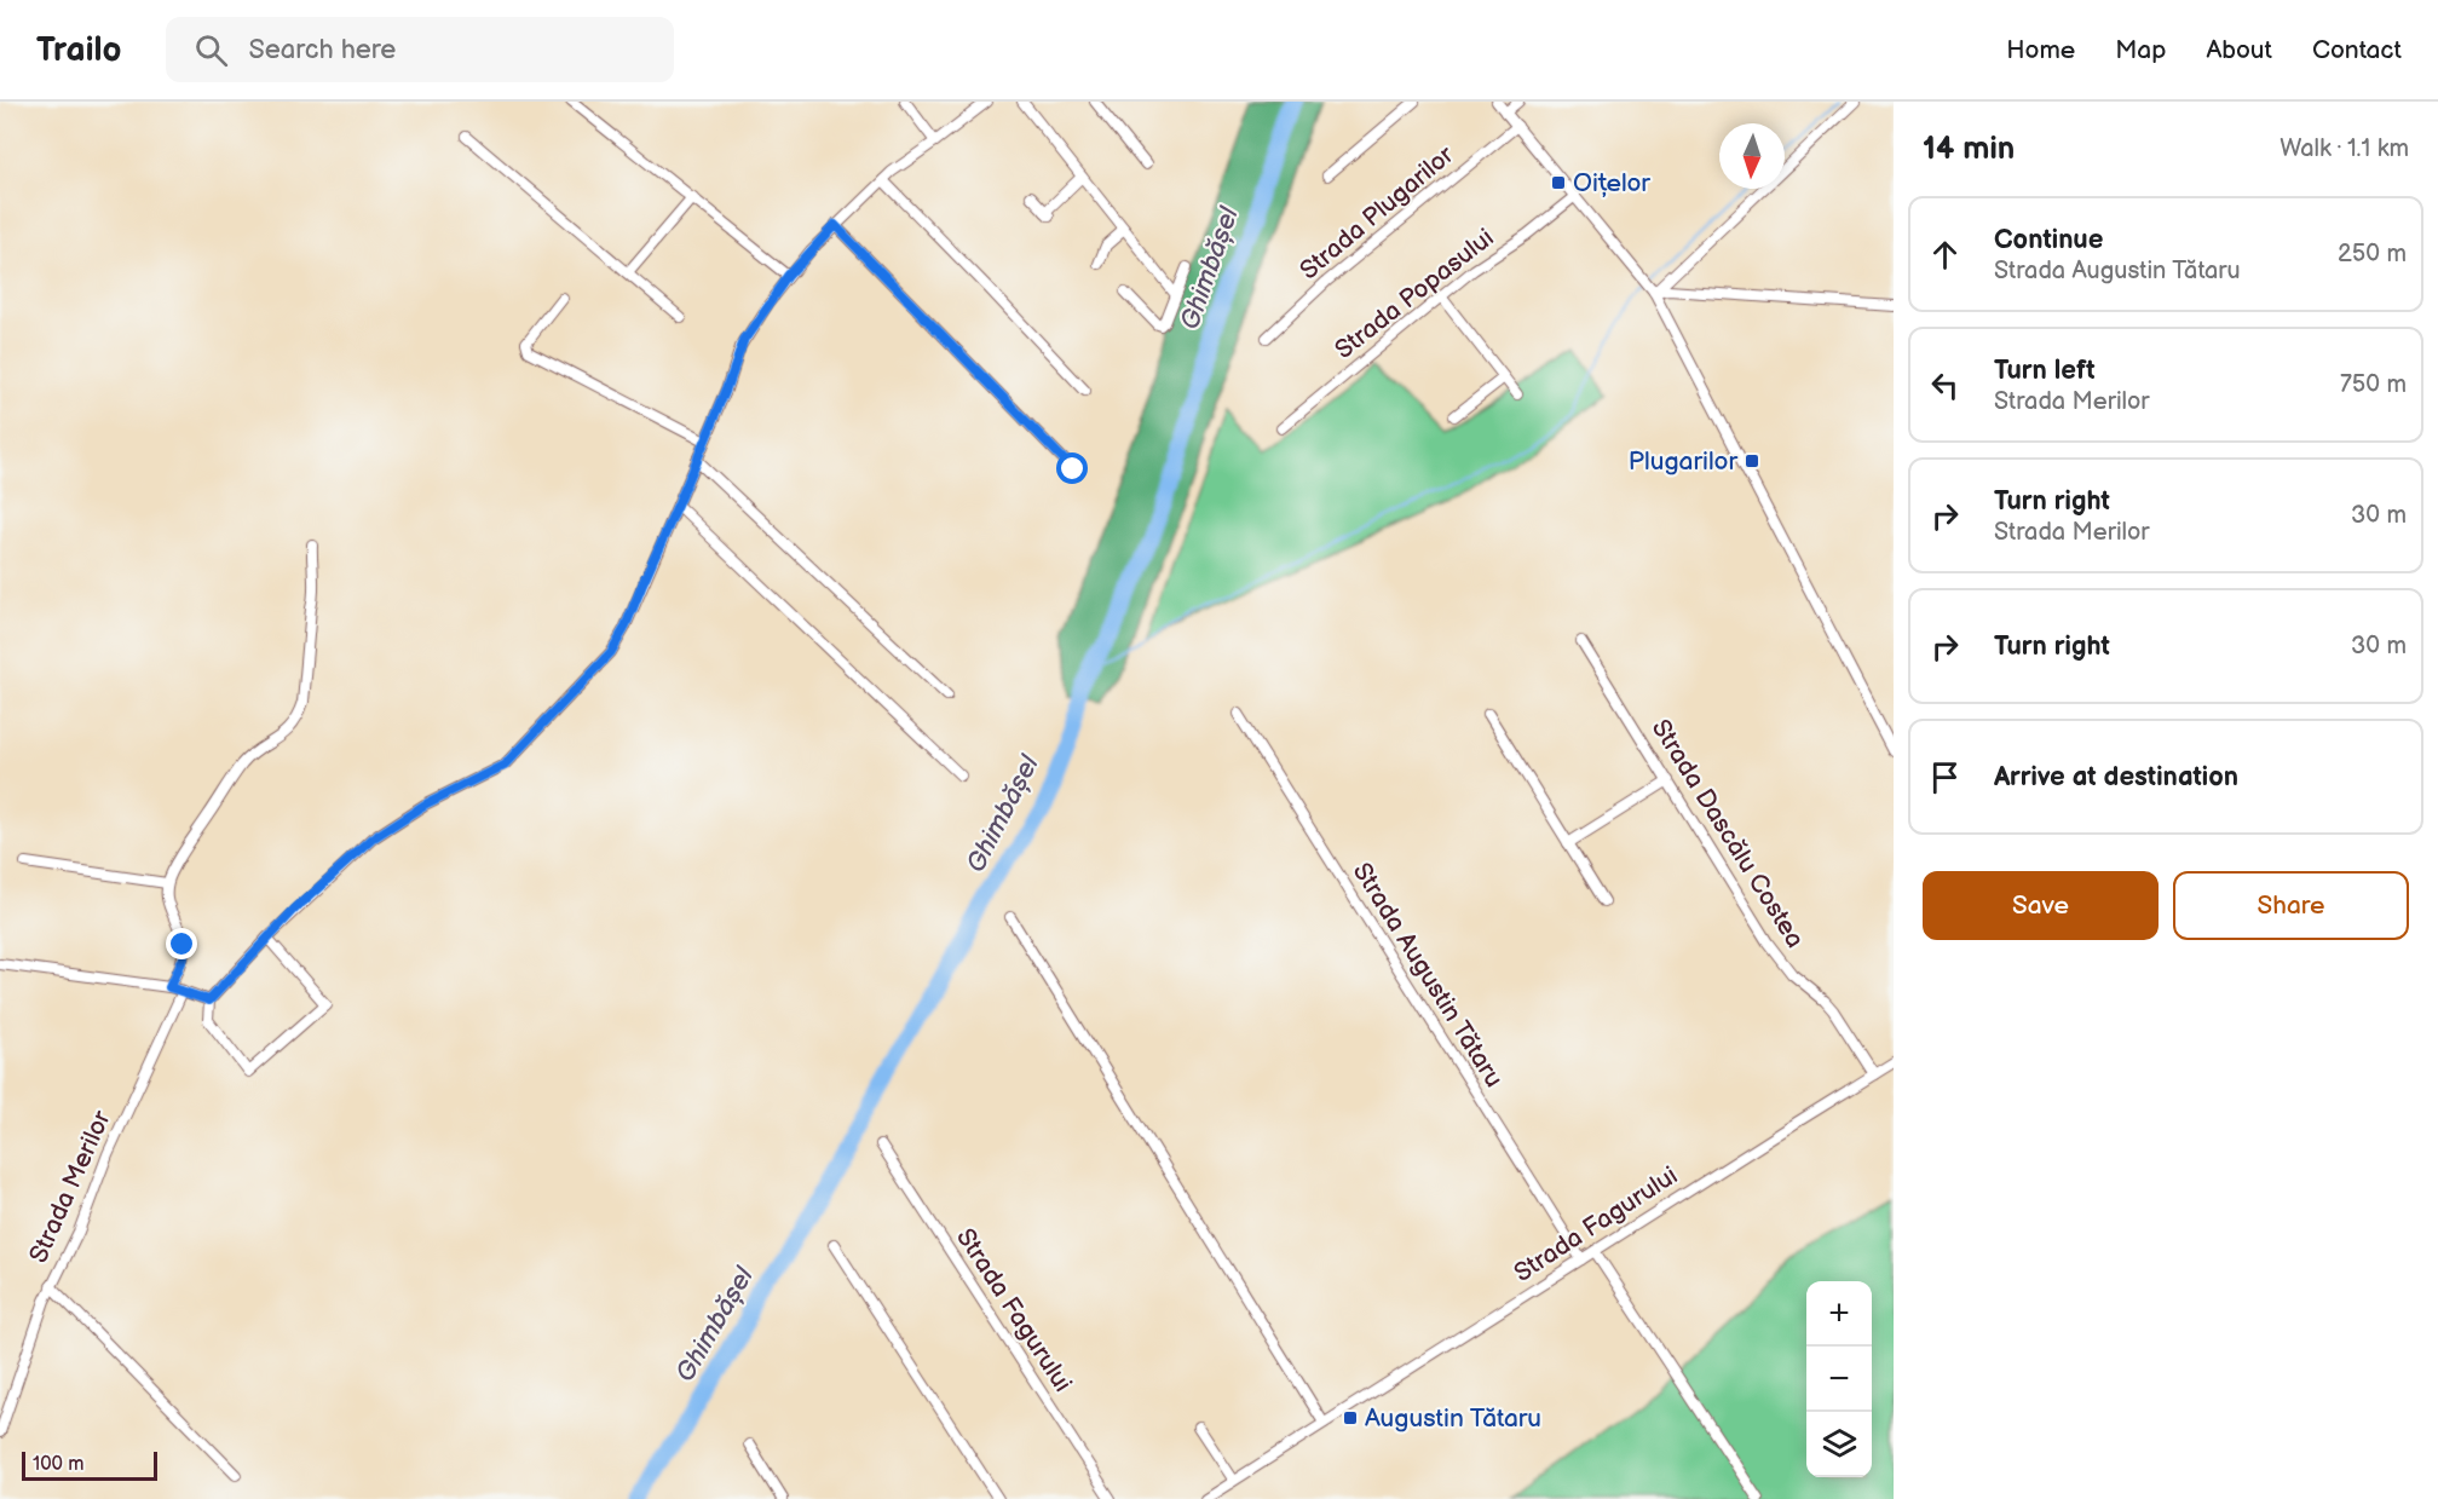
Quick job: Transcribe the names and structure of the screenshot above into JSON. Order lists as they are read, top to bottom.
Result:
{
  "streets": {
    "street": [
      "Strada Plugarilor",
      "Strada Popasului",
      "Strada Dascălu Costea",
      "Strada Augustin Tătaru",
      "Strada Merilor",
      "Strada Fagurului"
    ]
  },
  "crossings": [
    ["Strada Dascălu Costea", "Strada Fagurului"],
    ["Strada Augustin Tătaru", "Strada Fagurului"]
  ],
  "water": ["Ghimbășel"],
  "places": {
    "transit": ["Oițelor", "Plugarilor", "Augustin Tătaru"]
  },
  "scale_bar": "100 m",
  "north": "bottom",
  "page": {
    "header": "Trailo",
    "search": "Search here",
    "nav": [
      "Home",
      "Map",
      "About",
      "Contact"
    ],
    "heading": ["14 min", "Walk · 1.1 km"],
    "list": [
      ["Continue", "Strada Augustin Tătaru", "250 m"],
      ["Turn left", "Strada Merilor", "750 m"],
      ["Turn right", "Strada Merilor", "30 m"],
      ["Turn right", "30 m"],
      "Arrive at destination"
    ],
    "buttons": ["Save", "Share"],
    "map_buttons": ["+", "−"],
    "scale": "100 m"
  }
}
